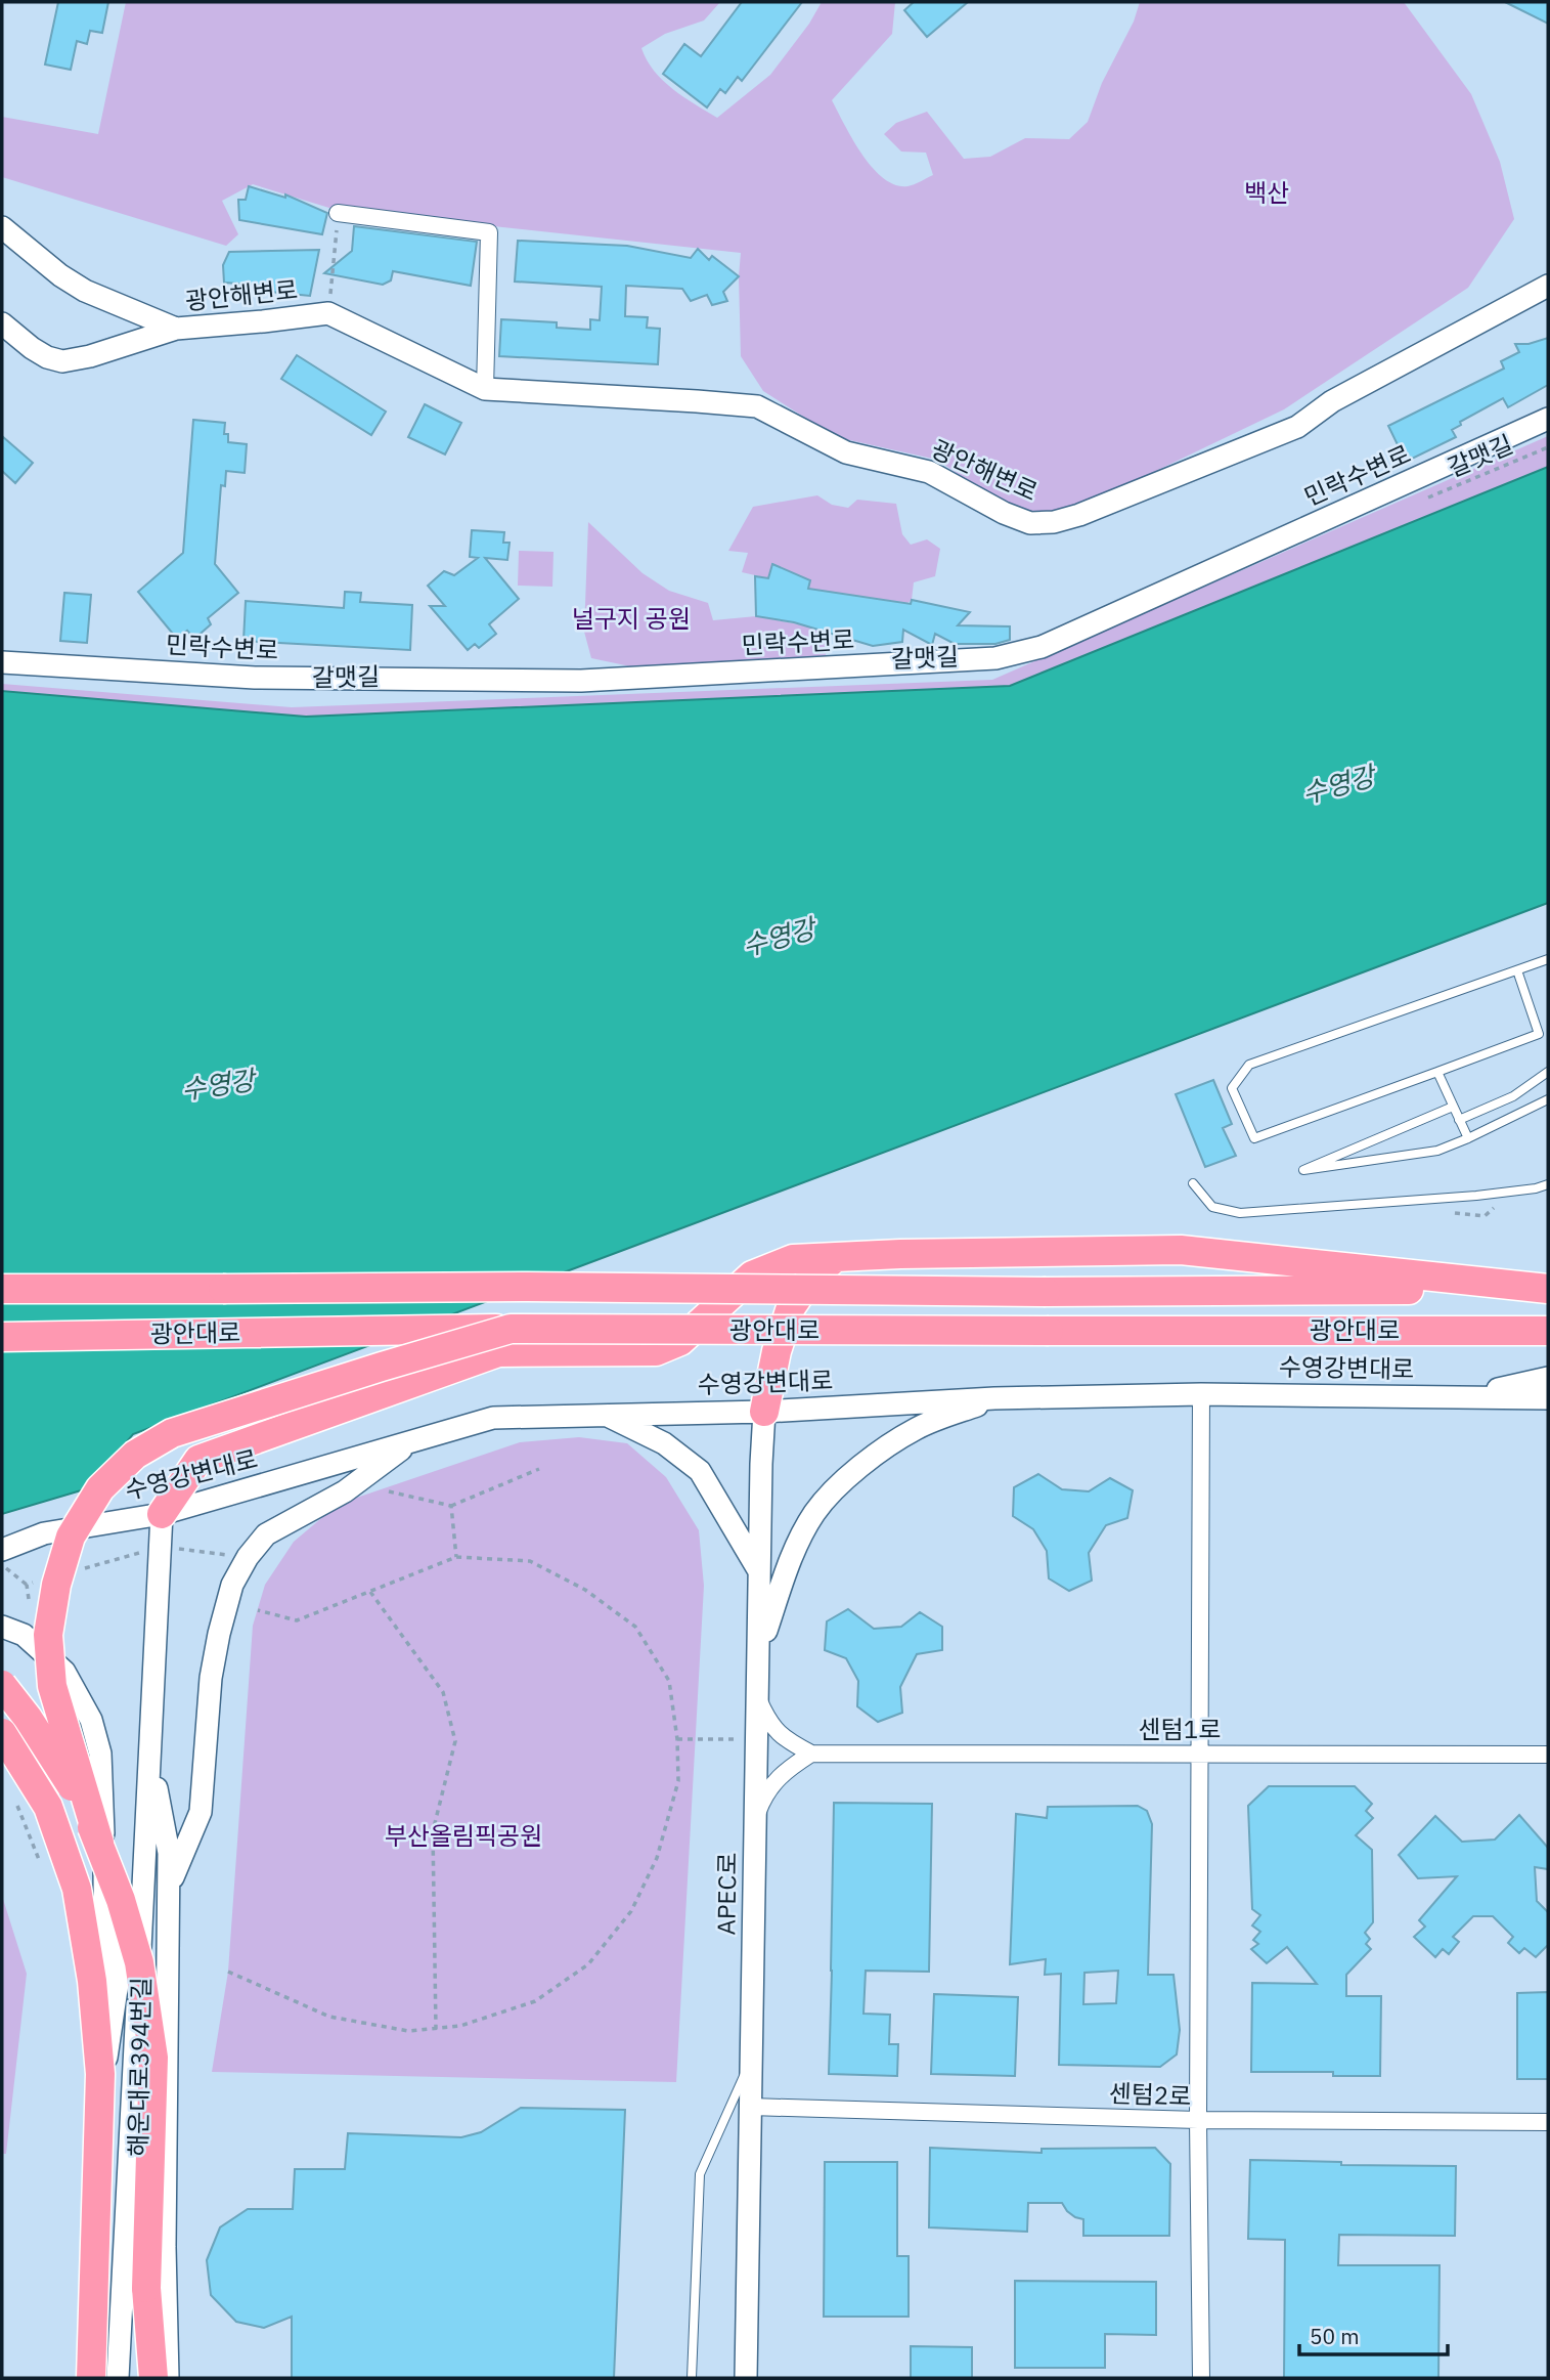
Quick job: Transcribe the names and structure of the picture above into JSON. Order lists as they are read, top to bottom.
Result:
{
  "streets": {
    "highway": ["광안대로"],
    "main road": [
      "광안해변로",
      "민락수변로",
      "수영강변대로",
      "APEC로",
      "해운대로394번길"
    ],
    "street": ["센텀1로", "센텀2로"],
    "path": ["갈맷길"]
  },
  "crossings": [
    ["수영강변대로", "APEC로"],
    ["수영강변대로", "해운대로394번길"],
    ["APEC로", "센텀2로"]
  ],
  "water": ["수영강"],
  "parks": ["백산", "널구지 공원", "부산올림픽공원"],
  "scale_bar": "50 m"
}
